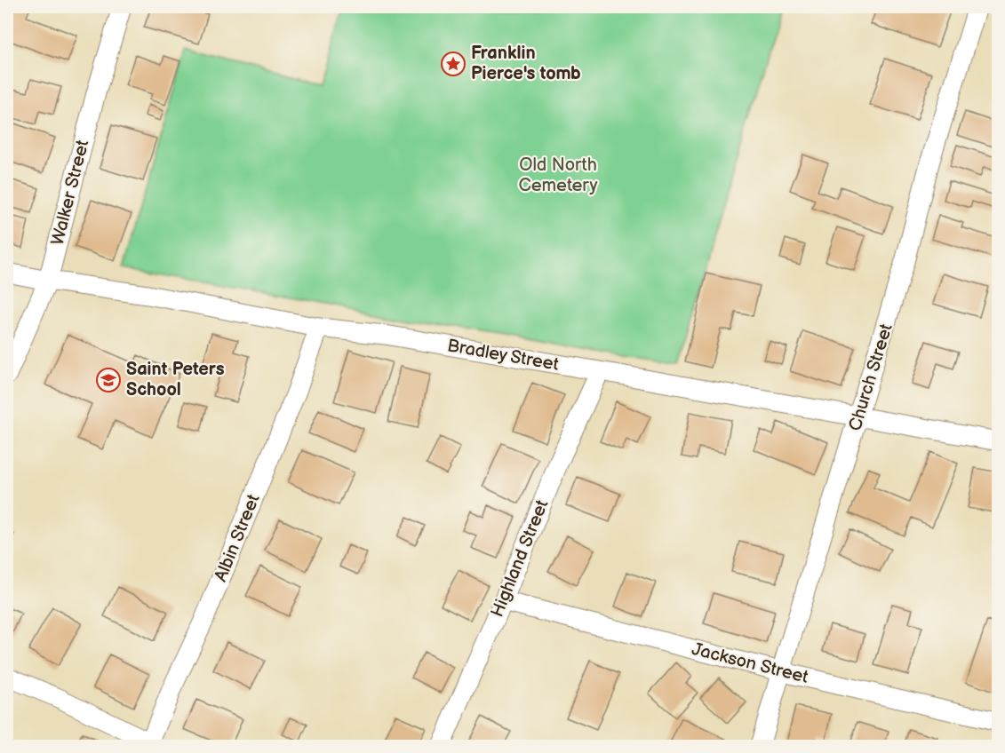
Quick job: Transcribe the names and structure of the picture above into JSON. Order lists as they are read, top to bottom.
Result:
{
  "streets": {
    "street": [
      "Walker Street",
      "Bradley Street",
      "Church Street",
      "Albin Street",
      "Highland Street",
      "Jackson Street"
    ]
  },
  "crossings": [
    ["Walker Street", "Bradley Street"],
    ["Bradley Street", "Church Street"],
    ["Bradley Street", "Albin Street"],
    ["Bradley Street", "Highland Street"],
    ["Church Street", "Jackson Street"],
    ["Highland Street", "Jackson Street"]
  ],
  "parks": ["Old North Cemetery"],
  "places": {
    "place": ["Franklin Pierce's tomb"],
    "school or university": ["Saint Peters School"]
  }
}
